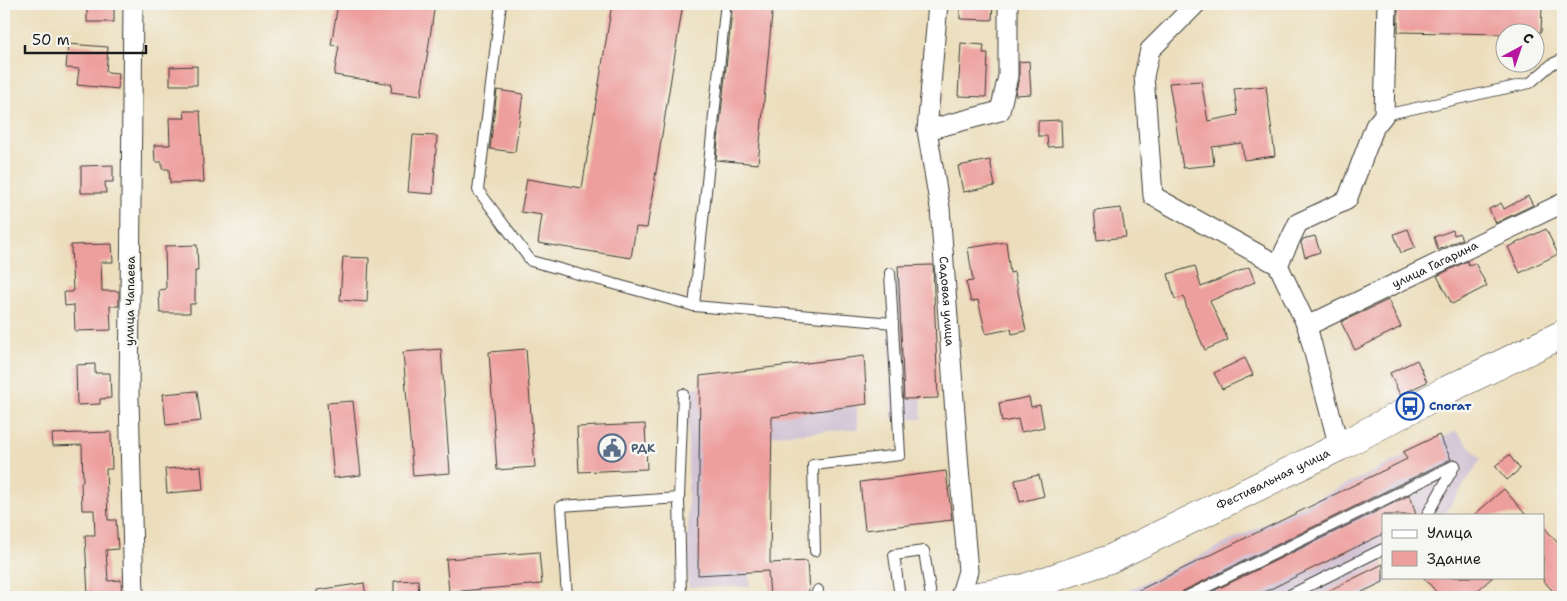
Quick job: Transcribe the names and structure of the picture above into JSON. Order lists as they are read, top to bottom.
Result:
{
  "streets": {
    "street": [
      "улица Гагарина",
      "улица Чапаева",
      "Садовая улица",
      "Фестивальная улица"
    ]
  },
  "places": {
    "bus stop": ["Спогат"],
    "public building": ["РДК"]
  },
  "legend": ["Улица", "Здание"],
  "scale_bar": "50 m",
  "north": "top right"
}
